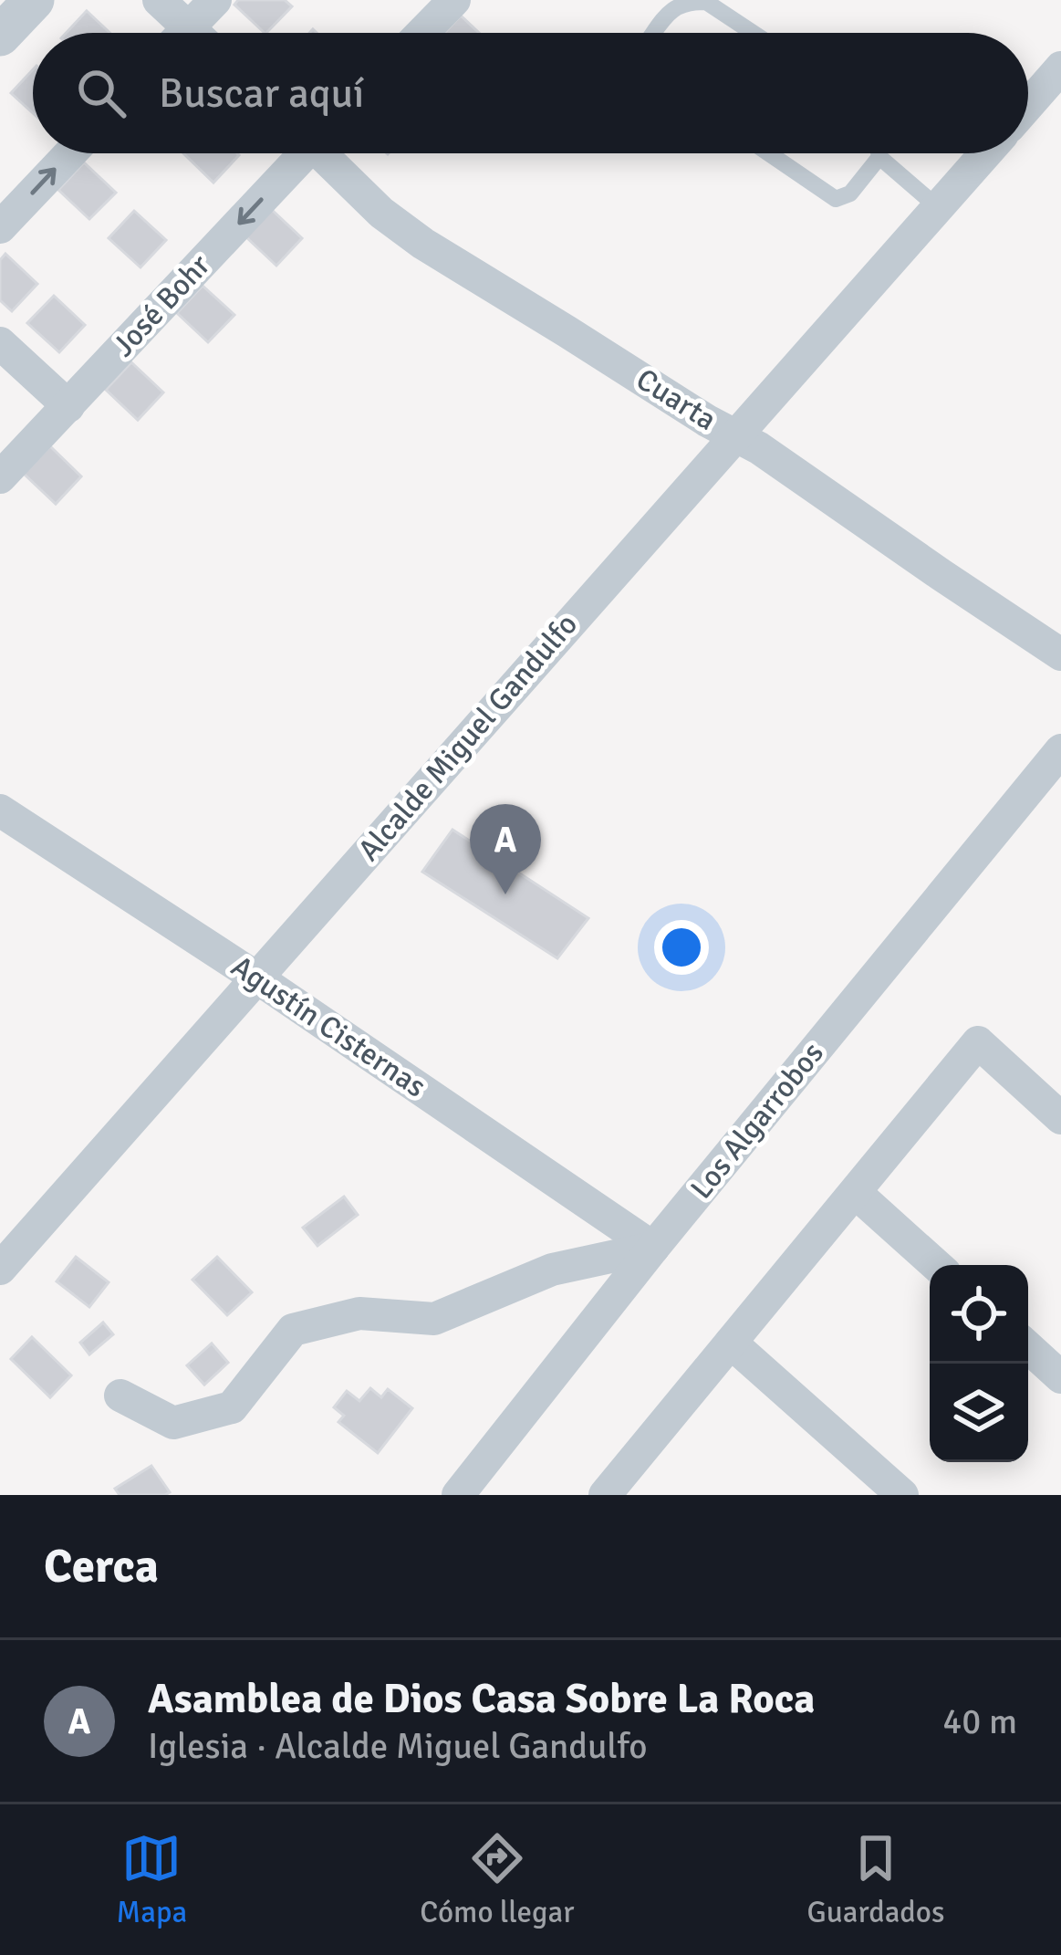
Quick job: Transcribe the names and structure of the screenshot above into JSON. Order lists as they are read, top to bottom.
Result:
{
  "streets": {
    "street": [
      "José Bohr",
      "Cuarta",
      "Alcalde Miguel Gandulfo",
      "Agustín Cisternas",
      "Los Algarrobos"
    ]
  },
  "crossings": [
    ["Cuarta", "Alcalde Miguel Gandulfo"],
    ["Alcalde Miguel Gandulfo", "Agustín Cisternas"],
    ["Agustín Cisternas", "Los Algarrobos"]
  ],
  "one_way": ["José Bohr"],
  "page": {
    "search": "Buscar aquí",
    "pins": "A",
    "heading": "Cerca",
    "list": [
      {
        "mark": "A",
        "name": "Asamblea de Dios Casa Sobre La Roca",
        "note": "Iglesia · Alcalde Miguel Gandulfo",
        "value": "40 m"
      }
    ],
    "nav": ["Mapa", "Cómo llegar", "Guardados"]
  }
}
